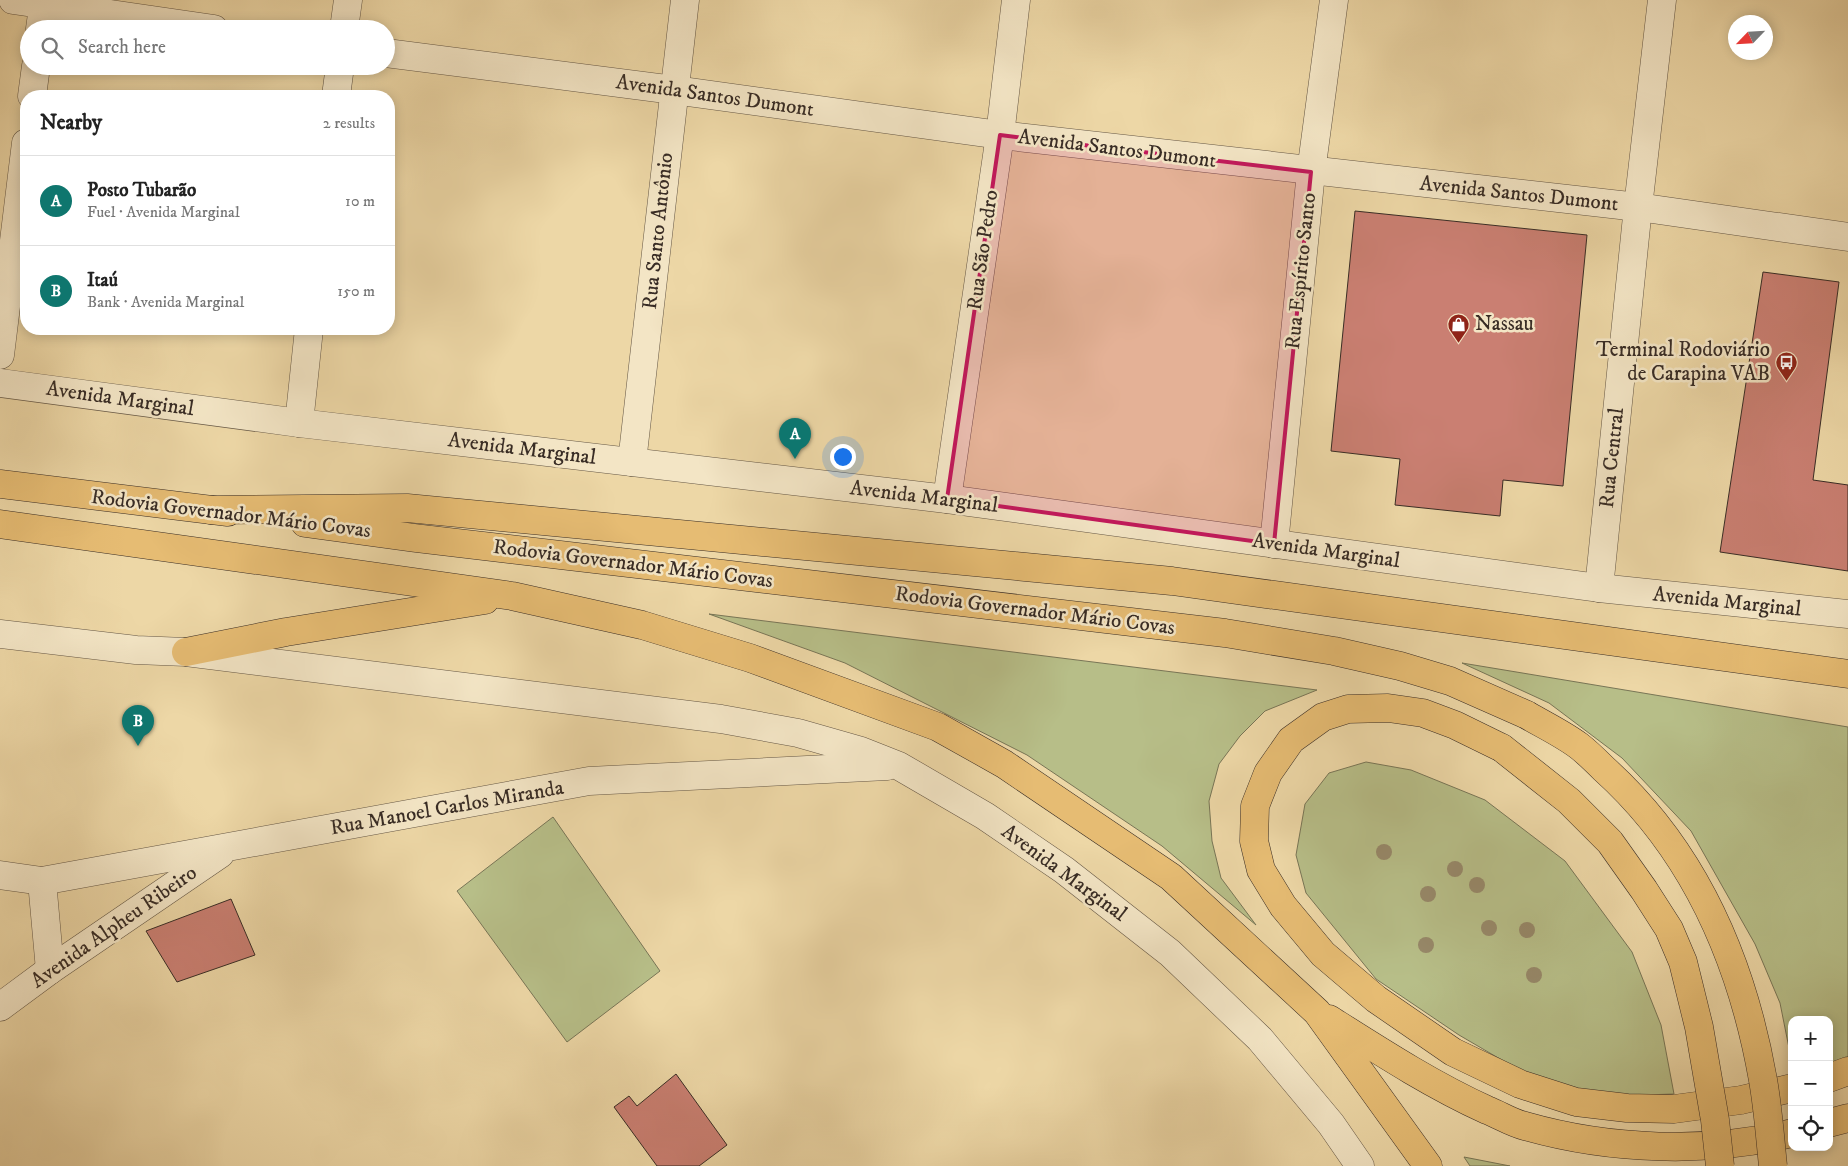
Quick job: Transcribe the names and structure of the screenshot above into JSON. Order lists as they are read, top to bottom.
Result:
{
  "streets": {
    "main road": ["Rodovia Governador Mário Covas"],
    "street": [
      "Avenida Santos Dumont",
      "Rua Santo Antônio",
      "Rua São Pedro",
      "Rua Espírito Santo",
      "Avenida Marginal",
      "Rua Central",
      "Rua Manoel Carlos Miranda",
      "Avenida Alpheu Ribeiro"
    ]
  },
  "crossings": [
    ["Avenida Santos Dumont", "Rua Santo Antônio"],
    ["Avenida Santos Dumont", "Rua São Pedro"],
    ["Avenida Santos Dumont", "Rua Espírito Santo"],
    ["Avenida Santos Dumont", "Rua Central"],
    ["Rua Santo Antônio", "Avenida Marginal"],
    ["Rua São Pedro", "Avenida Marginal"],
    ["Rua Espírito Santo", "Avenida Marginal"],
    ["Avenida Marginal", "Rua Central"],
    ["Avenida Marginal", "Rua Manoel Carlos Miranda"],
    ["Rua Manoel Carlos Miranda", "Avenida Alpheu Ribeiro"]
  ],
  "places": {
    "shop": ["Nassau"],
    "bus stop": ["Terminal Rodoviário de Carapina VAB"]
  },
  "north": "bottom left",
  "page": {
    "search": "Search here",
    "heading": ["Nearby", "2 results"],
    "list": [
      {
        "mark": "A",
        "name": "Posto Tubarão",
        "note": "Fuel · Avenida Marginal",
        "value": "10 m"
      },
      {
        "mark": "B",
        "name": "Itaú",
        "note": "Bank · Avenida Marginal",
        "value": "150 m"
      }
    ],
    "pins": ["A", "B"],
    "map_buttons": ["+", "−"]
  }
}
